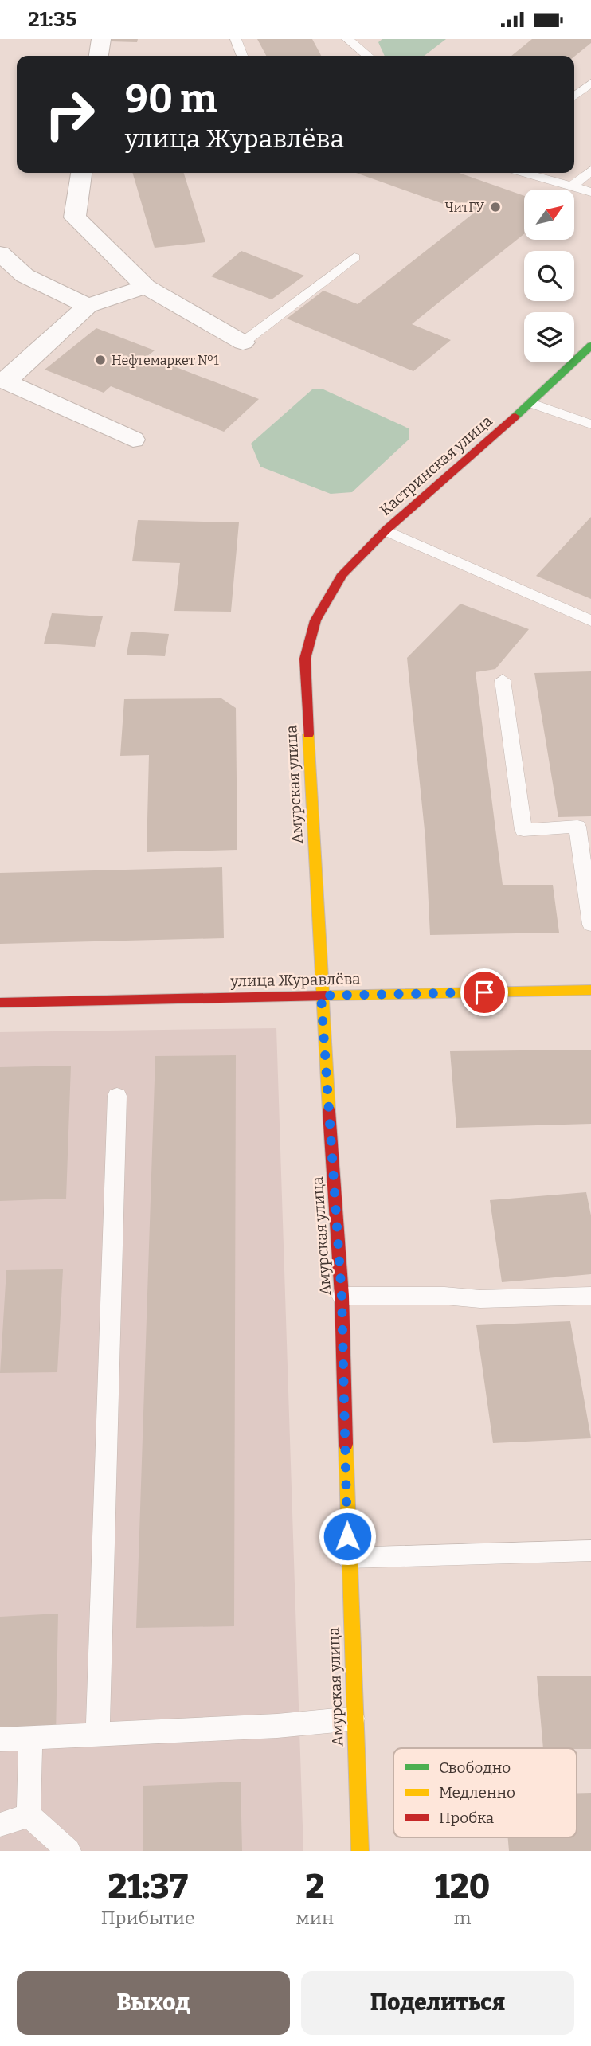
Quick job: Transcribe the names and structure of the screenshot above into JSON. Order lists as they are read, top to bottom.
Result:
{
  "streets": {
    "main road": ["Кастринская улица", "Амурская улица", "улица Журавлёва"]
  },
  "crossings": [
    ["Кастринская улица", "Амурская улица"],
    ["Амурская улица", "улица Журавлёва"]
  ],
  "places": ["ЧитГУ", "Нефтемаркет №1"],
  "legend": ["Свободно", "Медленно", "Пробка"],
  "north": "top right",
  "page": {
    "status": "21:35",
    "turn": ["90 m", "улица Журавлёва"],
    "eta": [
      "21:37",
      "Прибытие",
      "2",
      "мин",
      "120",
      "m"
    ],
    "buttons": ["Выход", "Поделиться"]
  }
}
